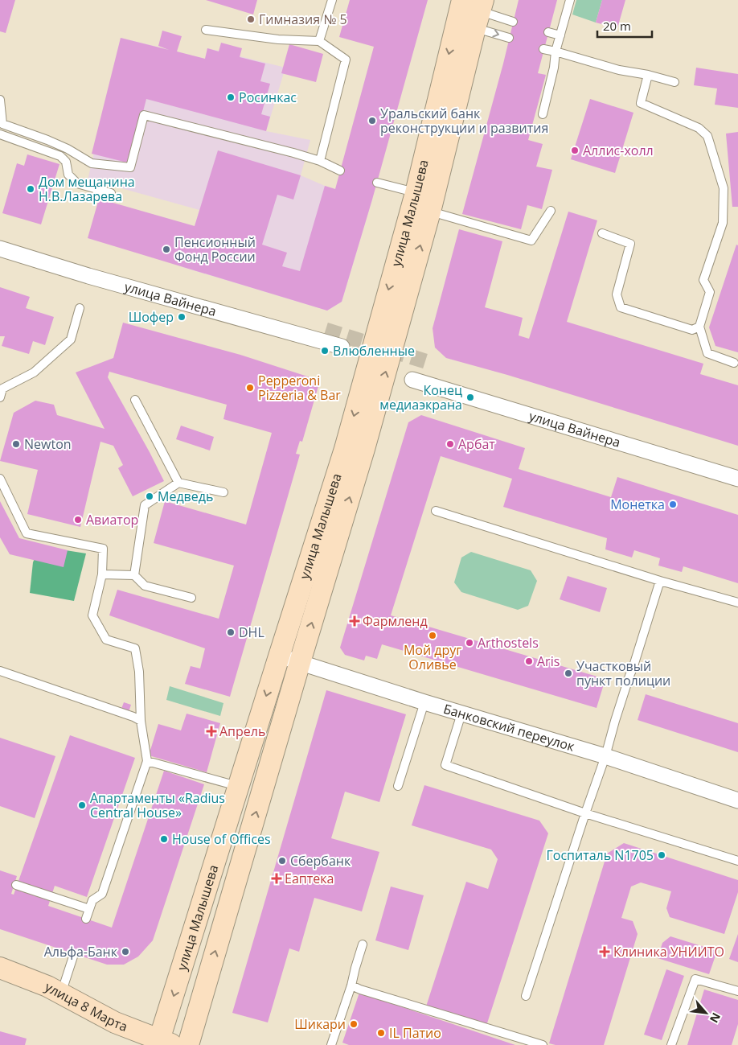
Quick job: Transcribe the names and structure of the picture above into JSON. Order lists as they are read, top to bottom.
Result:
{
  "streets": {
    "main road": ["улица Малышева", "улица 8 Марта"],
    "street": ["улица Вайнера", "Банковский переулок"]
  },
  "crossings": [
    ["улица Малышева", "Банковский переулок"],
    ["улица Малышева", "улица 8 Марта"]
  ],
  "places": {
    "other": [
      "Гимназия № 5",
      "Росинкас",
      "Уральский банк реконструкции и развития",
      "Аллис-холл",
      "Дом мещанина Н.В.Лазарева",
      "Пенсионный Фонд России",
      "Шофер",
      "Влюбленные",
      "Pepperoni Pizzeria & Bar",
      "Конец медиаэкрана",
      "Newton",
      "Арбат",
      "Медведь",
      "Монетка",
      "Авиатор",
      "DHL",
      "Мой друг Оливье",
      "Arthostels",
      "Aris",
      "Участковый пункт полиции",
      "Апартаменты «Radius Central House»",
      "House of Offices",
      "Госпиталь N1705",
      "Сбербанк",
      "Альфа-Банк",
      "Шикари",
      "IL Патио"
    ],
    "health": [
      "Фармленд",
      "Апрель",
      "Еаптека",
      "Клиника УНИИТО"
    ]
  },
  "scale_bar": "20 m",
  "north": "bottom right"
}
